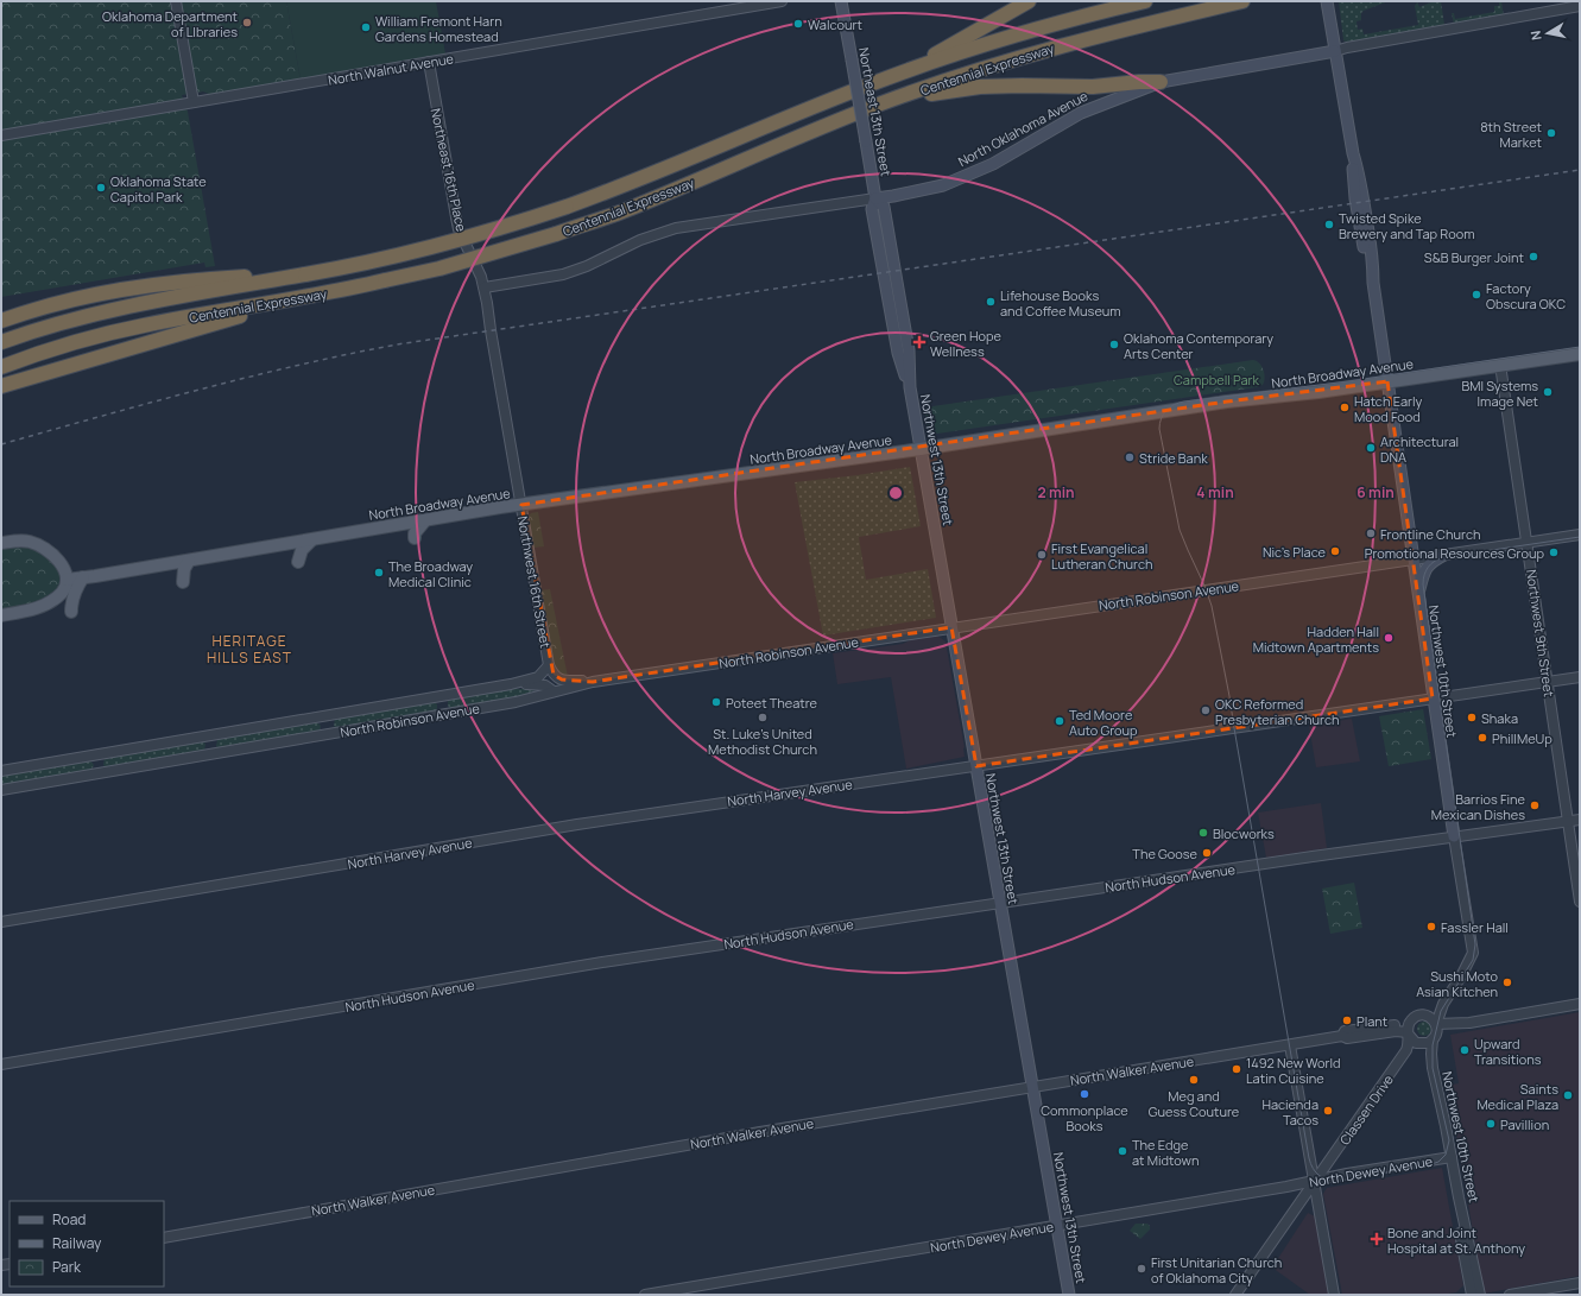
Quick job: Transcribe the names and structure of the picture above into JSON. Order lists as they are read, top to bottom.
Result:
{
  "streets": {
    "highway": ["Centennial Expressway"],
    "main road": [
      "Northeast 13th Street",
      "North Oklahoma Avenue",
      "North Broadway Avenue",
      "Northwest 13th Street",
      "Northwest 10th Street"
    ],
    "street": [
      "North Walnut Avenue",
      "Northeast 16th Place",
      "Northwest 16th Street",
      "North Robinson Avenue",
      "Northwest 9th Street",
      "North Harvey Avenue",
      "North Hudson Avenue",
      "North Walker Avenue",
      "Classen Drive",
      "North Dewey Avenue"
    ]
  },
  "crossings": [
    ["North Walnut Avenue", "Northeast 16th Place"],
    ["Northeast 13th Street", "North Oklahoma Avenue"],
    ["Northeast 13th Street", "Northwest 13th Street"],
    ["North Oklahoma Avenue", "Northeast 16th Place"],
    ["North Oklahoma Avenue", "Northwest 10th Street"],
    ["Northeast 16th Place", "Northwest 16th Street"],
    ["North Broadway Avenue", "Northwest 13th Street"],
    ["North Broadway Avenue", "Northwest 16th Street"],
    ["North Broadway Avenue", "Northwest 9th Street"],
    ["North Broadway Avenue", "Northwest 10th Street"],
    ["Northwest 13th Street", "North Robinson Avenue"],
    ["Northwest 13th Street", "North Harvey Avenue"],
    ["Northwest 13th Street", "North Hudson Avenue"],
    ["Northwest 13th Street", "North Walker Avenue"],
    ["Northwest 13th Street", "North Dewey Avenue"],
    ["North Robinson Avenue", "Northwest 9th Street"],
    ["North Robinson Avenue", "Northwest 10th Street"],
    ["Northwest 9th Street", "North Harvey Avenue"],
    ["Northwest 9th Street", "North Hudson Avenue"],
    ["Northwest 10th Street", "North Harvey Avenue"],
    ["Northwest 10th Street", "North Hudson Avenue"],
    ["Northwest 10th Street", "North Walker Avenue"],
    ["Northwest 10th Street", "Classen Drive"],
    ["Northwest 10th Street", "North Dewey Avenue"],
    ["North Walker Avenue", "Classen Drive"],
    ["Classen Drive", "North Dewey Avenue"]
  ],
  "districts": ["HERITAGE HILLS EAST"],
  "parks": ["Campbell Park"],
  "places": {
    "other": [
      "Oklahoma Department of LIbraries",
      "Walcourt",
      "William Fremont Harn Gardens Homestead",
      "8th Street Market",
      "Oklahoma State Capitol Park",
      "Twisted Spike Brewery and Tap Room",
      "S&B Burger Joint",
      "Factory Obscura OKC",
      "Lifehouse Books and Coffee Museum",
      "Oklahoma Contemporary Arts Center",
      "BMI Systems Image Net",
      "Hatch Early Mood Food",
      "Architectural DNA",
      "Stride Bank",
      "Frontline Church",
      "Nic's Place",
      "Promotional Resources Group",
      "First Evangelical Lutheran Church",
      "The Broadway Medical Clinic",
      "Hadden Hall Midtown Apartments",
      "Poteet Theatre",
      "OKC Reformed Presbyterian Church",
      "St. Luke's United Methodist Church",
      "Shaka",
      "Ted Moore Auto Group",
      "PhillMeUp",
      "Barrios Fine Mexican Dishes",
      "Blocworks",
      "The Goose",
      "Fassler Hall",
      "Sushi Moto Asian Kitchen",
      "Plant",
      "Upward Transitions",
      "1492 New World Latin Cuisine",
      "Meg and Guess Couture",
      "Commonplace Books",
      "Saints Medical Plaza",
      "Hacienda Tacos",
      "Pavillion",
      "The Edge at Midtown",
      "First Unitarian Church of Oklahoma City"
    ],
    "health": ["Green Hope Wellness", "Bone and Joint Hospital at St. Anthony"]
  },
  "legend": ["Road", "Railway", "Park"],
  "north": "left",
  "rings": ["2 min", "4 min", "6 min"]
}
